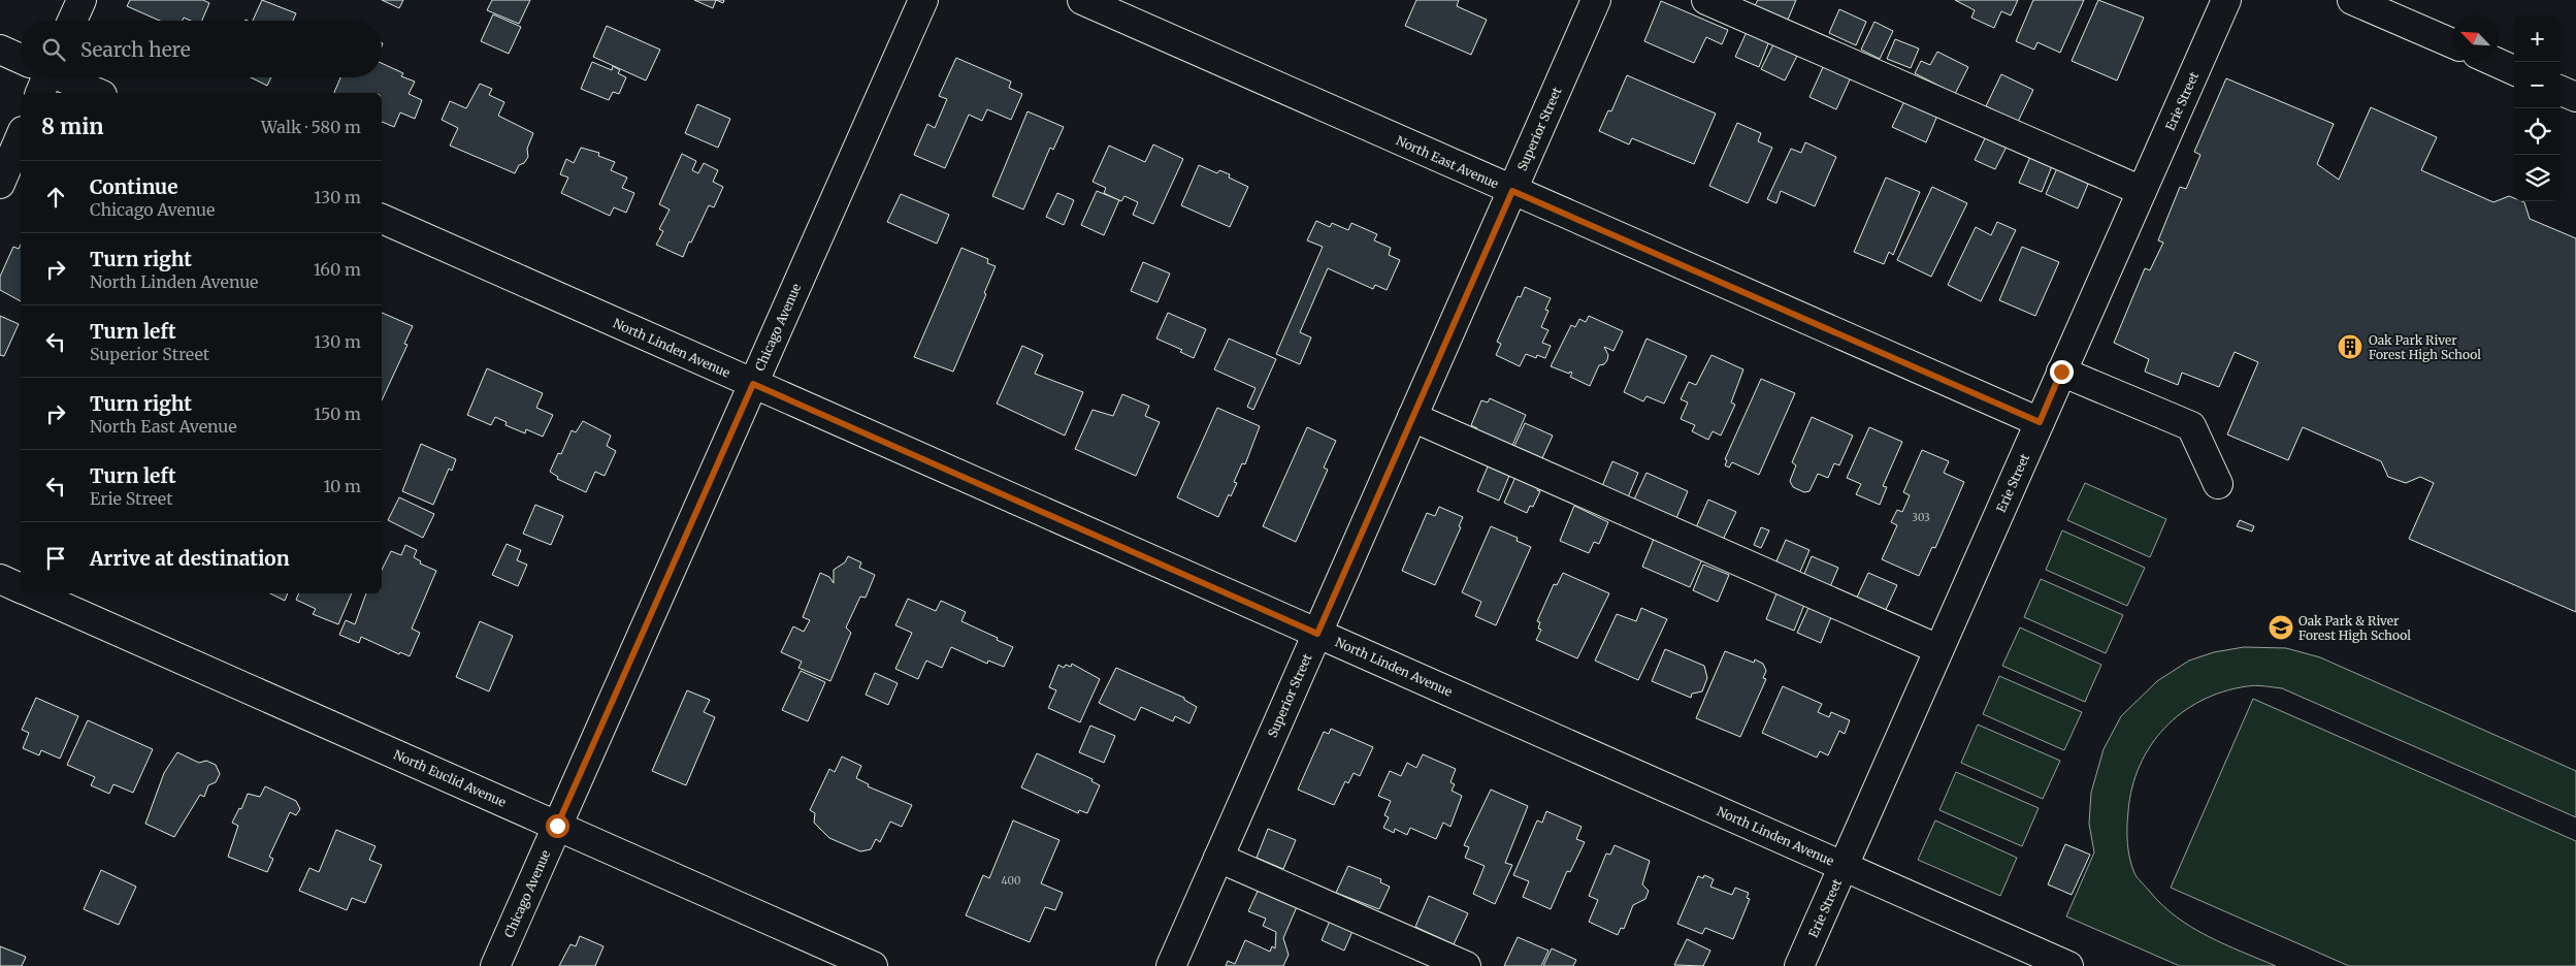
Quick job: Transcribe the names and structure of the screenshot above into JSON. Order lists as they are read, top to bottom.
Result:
{
  "streets": {
    "street": [
      "Erie Street",
      "Superior Street",
      "North East Avenue",
      "Chicago Avenue",
      "North Linden Avenue",
      "North Euclid Avenue"
    ]
  },
  "crossings": [
    ["Erie Street", "North East Avenue"],
    ["Erie Street", "North Linden Avenue"],
    ["Superior Street", "North East Avenue"],
    ["Superior Street", "North Linden Avenue"],
    ["Chicago Avenue", "North Linden Avenue"],
    ["Chicago Avenue", "North Euclid Avenue"]
  ],
  "places": {
    "building": ["Oak Park River Forest High School"],
    "school or university": ["Oak Park & River Forest High School"]
  },
  "house_numbers": ["303", "400"],
  "north": "top left",
  "page": {
    "map_buttons": ["+", "−"],
    "search": "Search here",
    "heading": ["8 min", "Walk · 580 m"],
    "list": [
      ["Continue", "Chicago Avenue", "130 m"],
      ["Turn right", "North Linden Avenue", "160 m"],
      ["Turn left", "Superior Street", "130 m"],
      ["Turn right", "North East Avenue", "150 m"],
      ["Turn left", "Erie Street", "10 m"],
      "Arrive at destination"
    ]
  }
}
